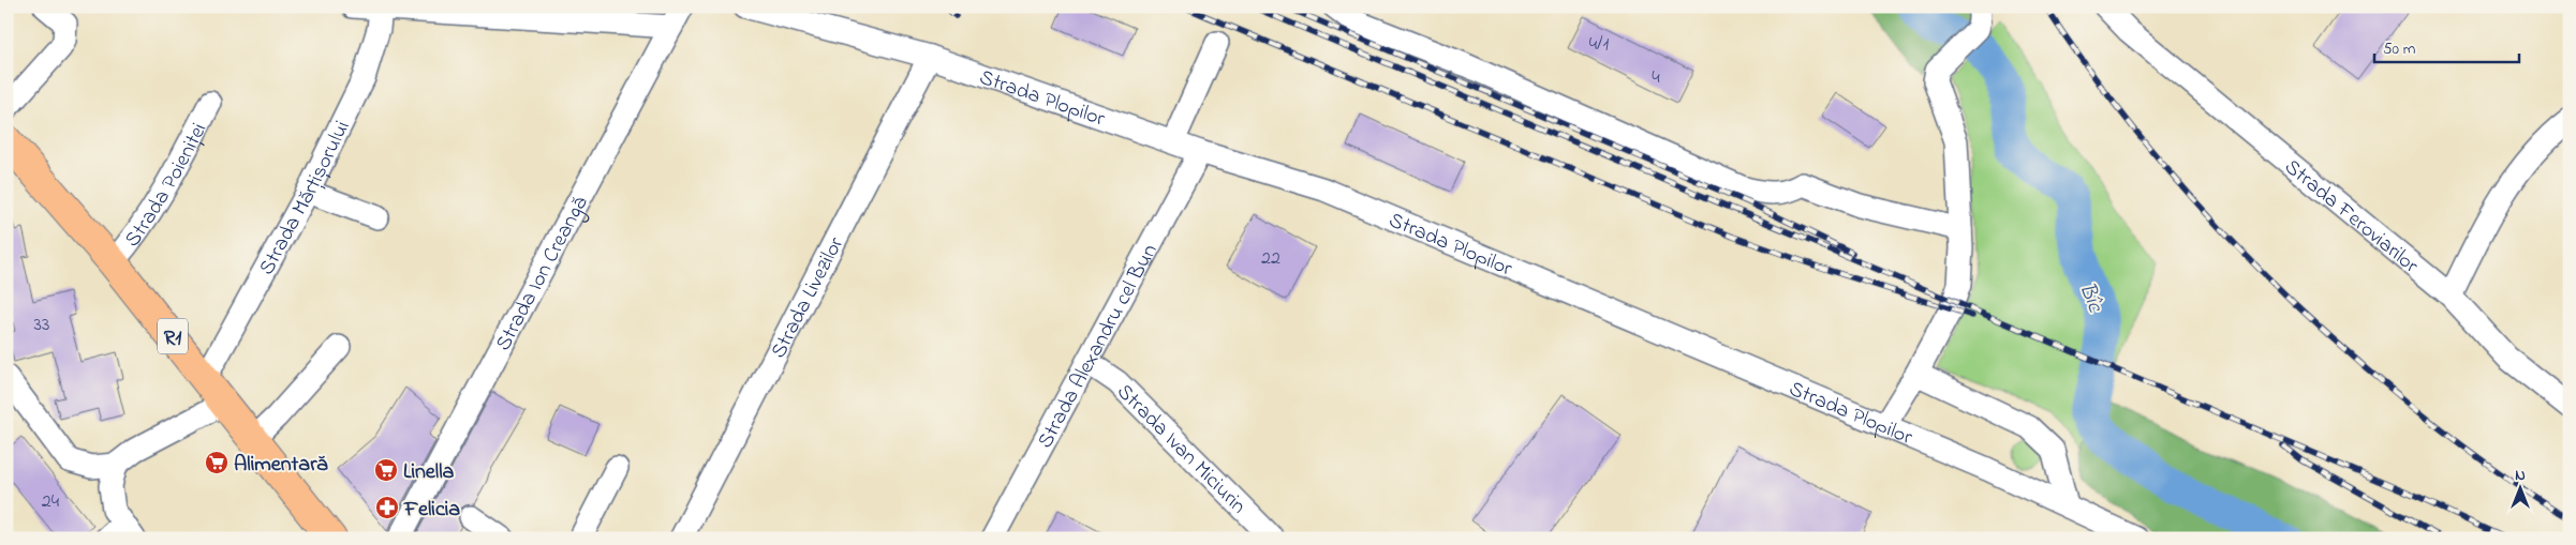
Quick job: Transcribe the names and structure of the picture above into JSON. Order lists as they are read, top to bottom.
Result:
{
  "streets": {
    "highway": ["R1"],
    "street": [
      "Strada Plopilor",
      "Strada Poieniței",
      "Strada Mărțișorului",
      "Strada Feroviarilor",
      "Strada Ion Creangă",
      "Strada Livezilor",
      "Strada Alexandru cel Bun",
      "Strada Ivan Miciurin"
    ]
  },
  "crossings": [
    ["Strada Plopilor", "Strada Livezilor"],
    ["Strada Plopilor", "Strada Alexandru cel Bun"],
    ["Strada Poieniței", "R1"],
    ["Strada Mărțișorului", "R1"],
    ["Strada Alexandru cel Bun", "Strada Ivan Miciurin"]
  ],
  "water": ["Bîc"],
  "places": {
    "supermarket": ["Alimentară", "Linella"],
    "pharmacy": ["Felicia"]
  },
  "house_numbers": [
    "4/1",
    "4",
    "22",
    "33",
    "24"
  ],
  "scale_bar": "50 m",
  "north": "top"
}
